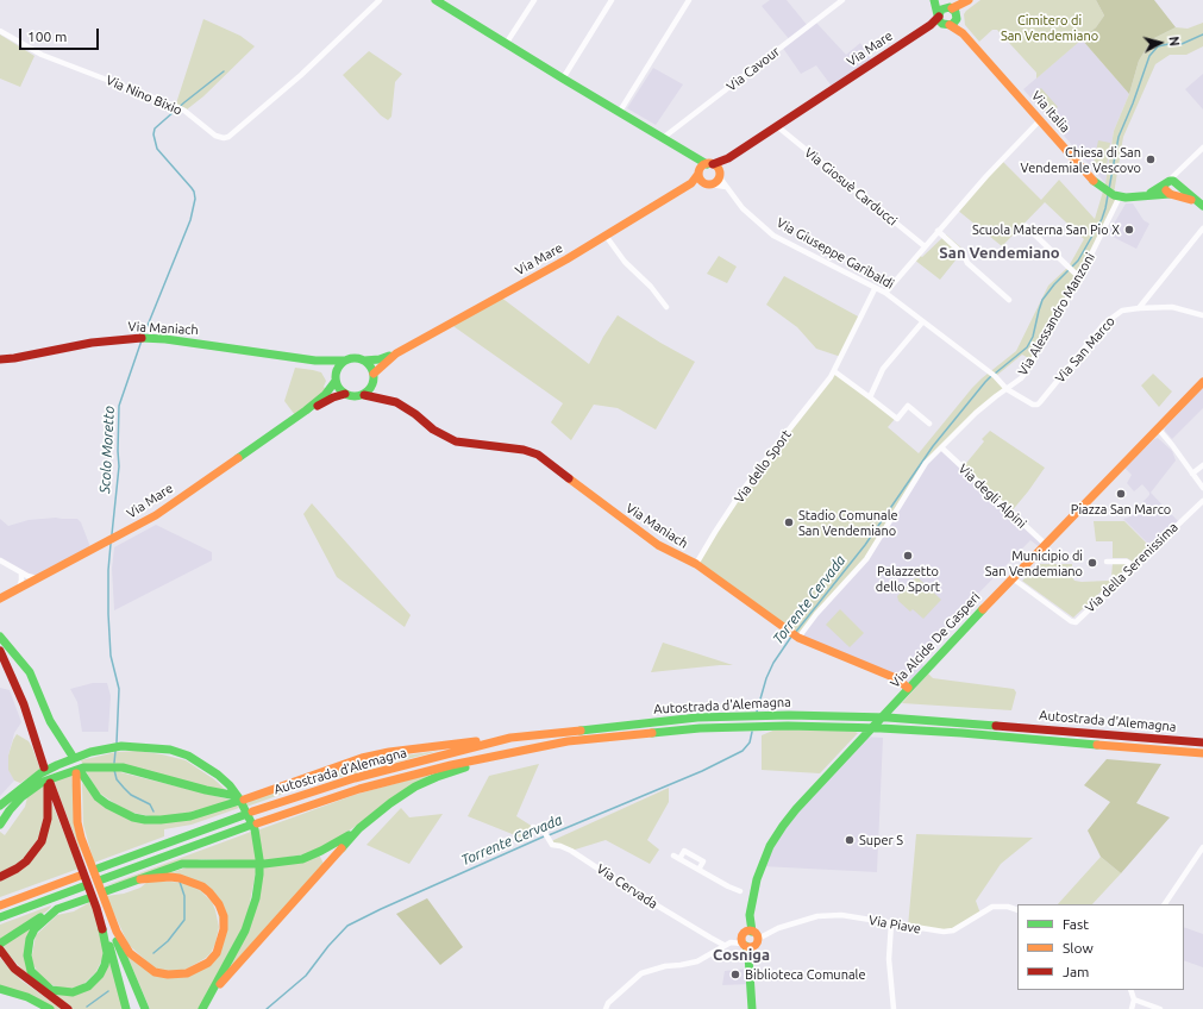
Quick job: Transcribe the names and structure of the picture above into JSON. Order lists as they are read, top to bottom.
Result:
{
  "streets": {
    "main road": [
      "Via Mare",
      "Via Italia",
      "Via Giuseppe Garibaldi",
      "Via Maniach",
      "Via Alcide De Gasperi",
      "Autostrada d'Alemagna"
    ],
    "street": [
      "Via Cavour",
      "Via Nino Bixio",
      "Via Giosuè Carducci",
      "Via Alessandro Manzoni",
      "Via San Marco",
      "Via dello Sport",
      "Via degli Alpini",
      "Via della Serenissima",
      "Via Cervada",
      "Via Piave"
    ]
  },
  "crossings": [
    ["Via Mare", "Via Italia"],
    ["Via Mare", "Via Giosuè Carducci"],
    ["Via Mare", "Via Giuseppe Garibaldi"],
    ["Via Mare", "Via Maniach"],
    ["Via Cavour", "Via Giuseppe Garibaldi"],
    ["Via Italia", "Via Alessandro Manzoni"],
    ["Via Giuseppe Garibaldi", "Via Alessandro Manzoni"],
    ["Via Giuseppe Garibaldi", "Via San Marco"],
    ["Via Giuseppe Garibaldi", "Via dello Sport"],
    ["Via Alessandro Manzoni", "Via Maniach"],
    ["Via Alessandro Manzoni", "Via San Marco"],
    ["Via Alessandro Manzoni", "Via degli Alpini"],
    ["Via Maniach", "Via dello Sport"],
    ["Via Maniach", "Via Alcide De Gasperi"],
    ["Via degli Alpini", "Via Alcide De Gasperi"],
    ["Via della Serenissima", "Via Alcide De Gasperi"],
    ["Via Alcide De Gasperi", "Via Piave"]
  ],
  "districts": ["San Vendemiano", "Cosniga"],
  "water": ["Scolo Moretto", "Torrente Cervada"],
  "parks": ["Cimitero di San Vendemiano"],
  "places": [
    "Chiesa di San Vendemiale Vescovo",
    "Scuola Materna San Pio X",
    "Piazza San Marco",
    "Stadio Comunale San Vendemiano",
    "Palazzetto dello Sport",
    "Municipio di San Vendemiano",
    "Super S",
    "Biblioteca Comunale"
  ],
  "legend": ["Fast", "Slow", "Jam"],
  "scale_bar": "100 m",
  "north": "right"
}
